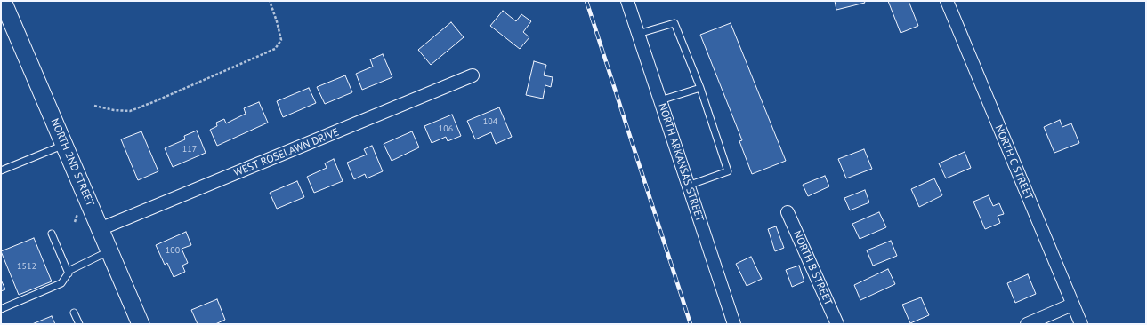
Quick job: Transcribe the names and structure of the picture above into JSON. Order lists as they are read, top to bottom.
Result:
{
  "streets": {
    "main road": ["NORTH 2ND STREET"],
    "street": [
      "WEST ROSELAWN DRIVE",
      "NORTH ARKANSAS STREET",
      "NORTH C STREET",
      "NORTH B STREET"
    ]
  },
  "crossings": [
    ["WEST ROSELAWN DRIVE", "NORTH 2ND STREET"]
  ],
  "house_numbers": [
    "104",
    "106",
    "117",
    "100",
    "1512"
  ]
}
